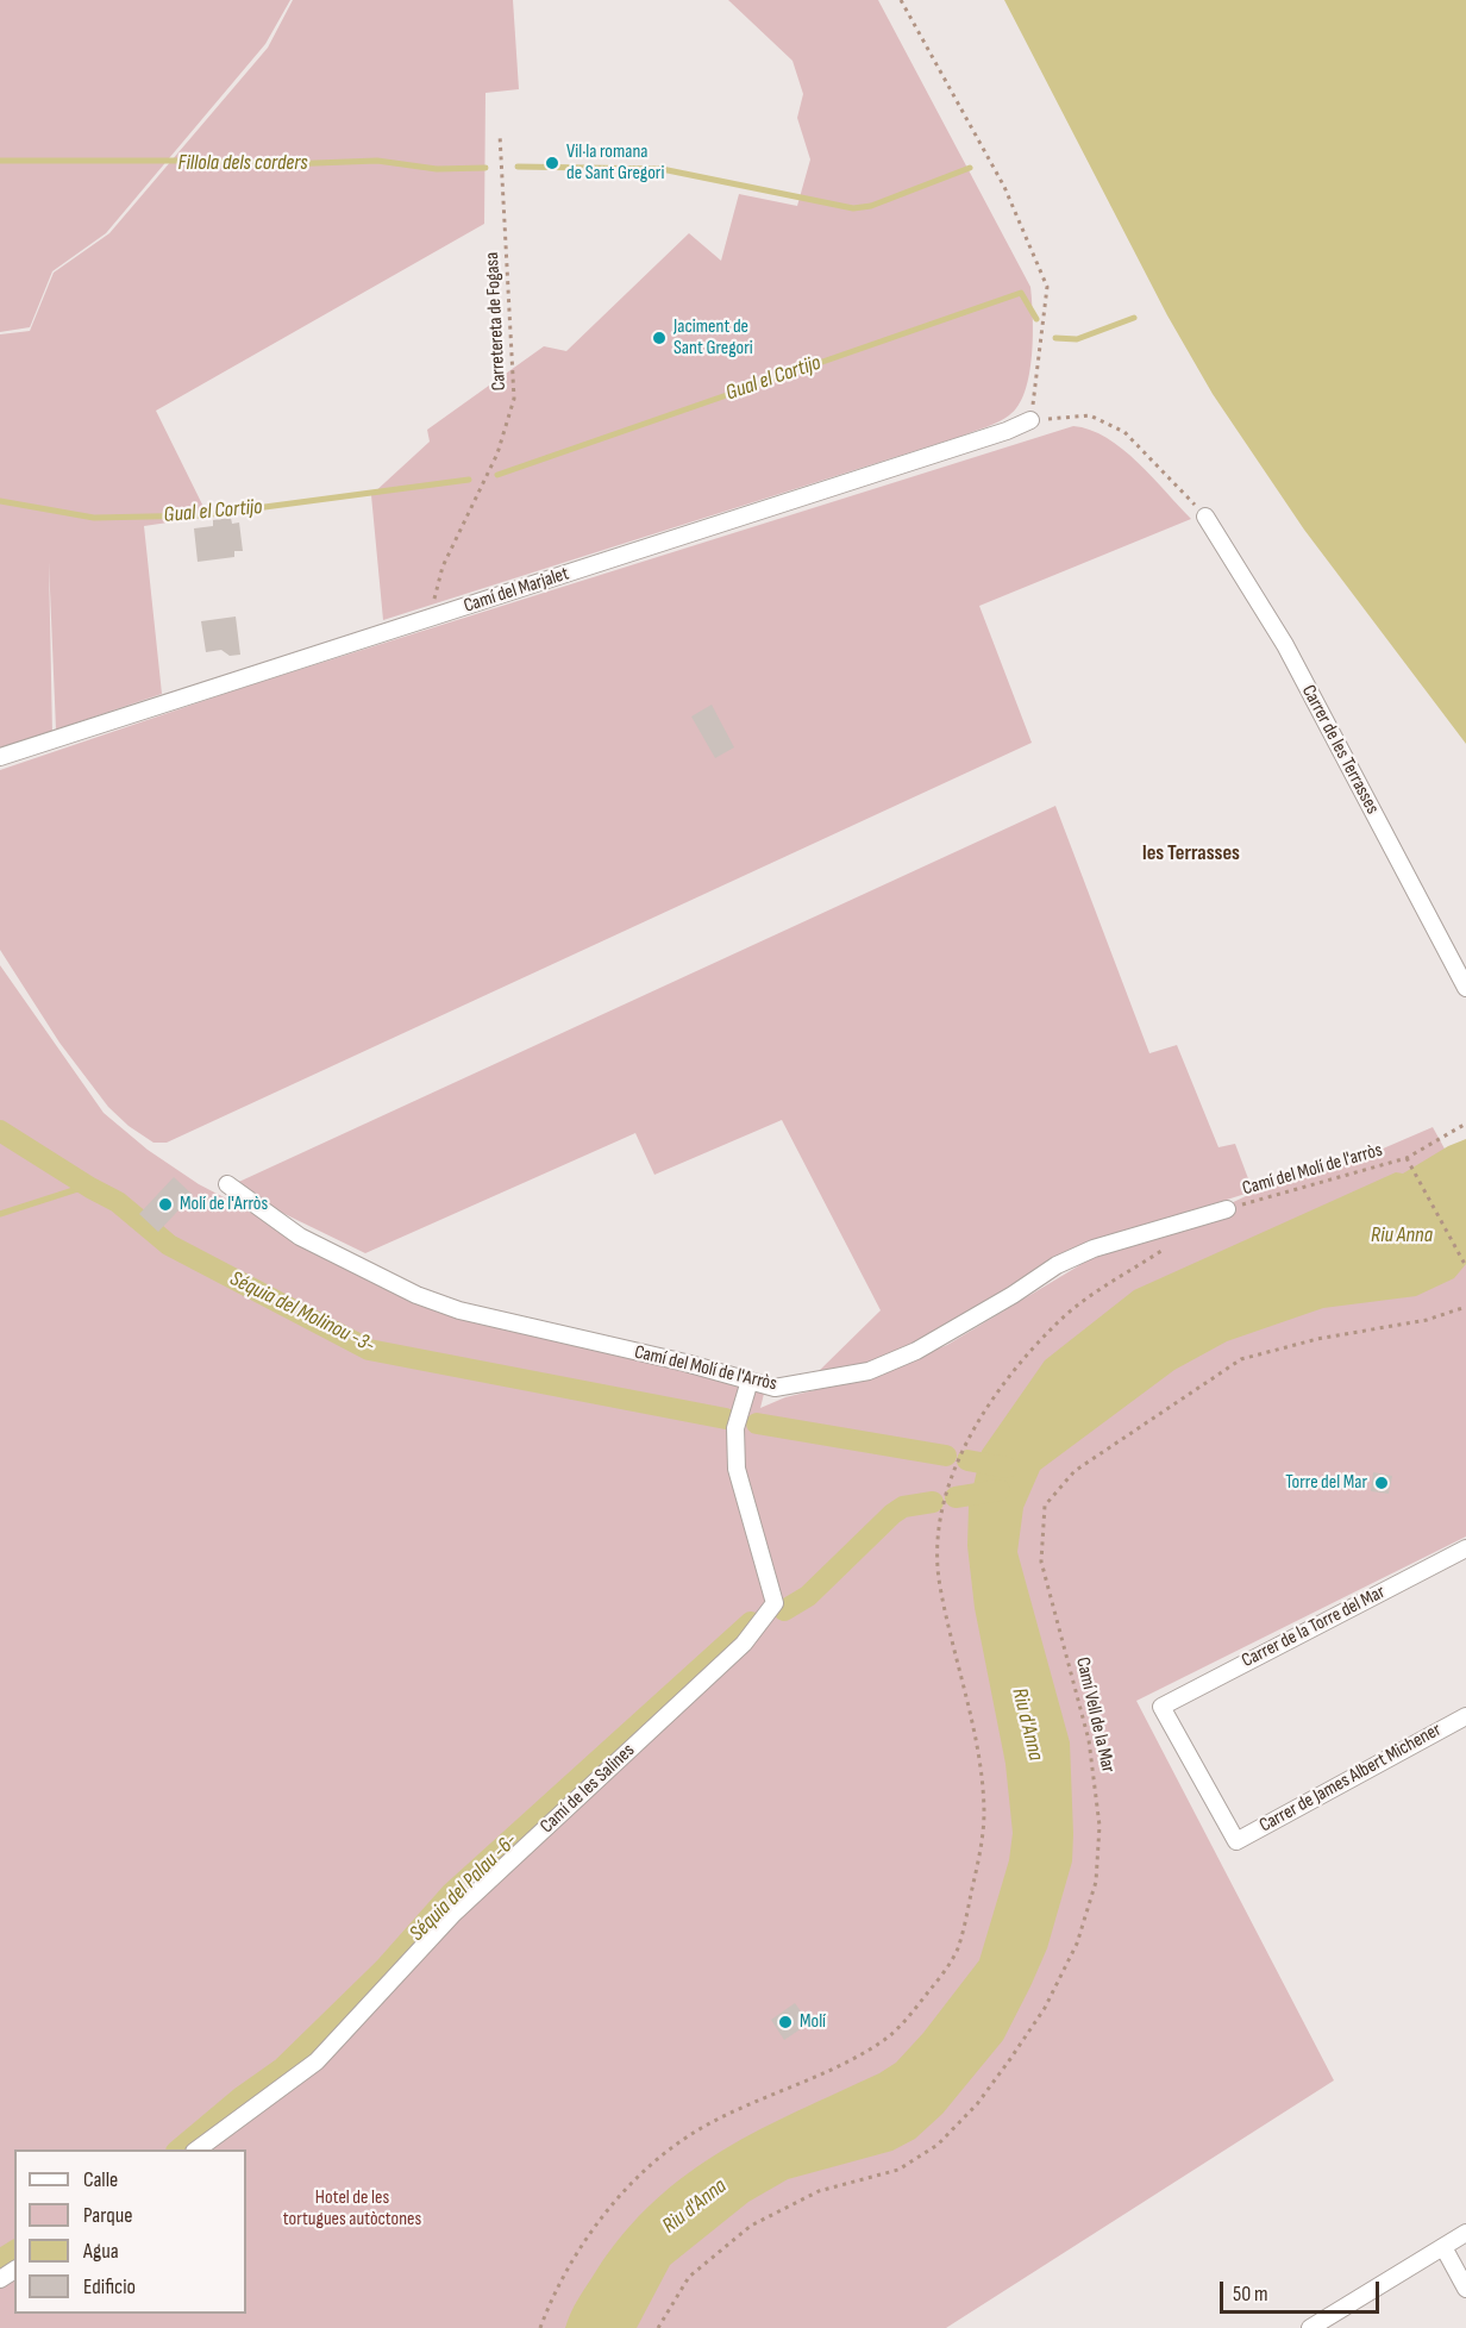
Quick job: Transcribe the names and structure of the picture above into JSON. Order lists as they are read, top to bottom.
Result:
{
  "streets": {
    "street": [
      "Camí del Marjalet",
      "Carrer de les Terrasses",
      "Camí del Molí de l'Arròs",
      "Carrer de la Torre del Mar",
      "Carrer de James Albert Michener",
      "Camí de les Salines"
    ],
    "path": ["Carretereta de Fogasa", "Camí del Molí de l'arròs", "Camí Vell de la Mar"]
  },
  "crossings": [
    ["Carretereta de Fogasa", "Camí del Marjalet"],
    ["Camí del Molí de l'arròs", "Camí del Molí de l'Arròs"],
    ["Camí del Molí de l'Arròs", "Camí de les Salines"],
    ["Carrer de la Torre del Mar", "Carrer de James Albert Michener"]
  ],
  "districts": ["les Terrasses"],
  "water": [
    "Fillola dels corders",
    "Gual el Cortijo",
    "Riu Anna",
    "Séquia del Molinou -3-",
    "Riu d'Anna",
    "Séquia del Palau -6-"
  ],
  "parks": ["Hotel de les tortugues autòctones"],
  "places": [
    "Vil·la romana de Sant Gregori",
    "Jaciment de Sant Gregori",
    "Molí de l'Arròs",
    "Torre del Mar",
    "Molí"
  ],
  "legend": [
    "Calle",
    "Parque",
    "Agua",
    "Edificio"
  ],
  "scale_bar": "50 m"
}
